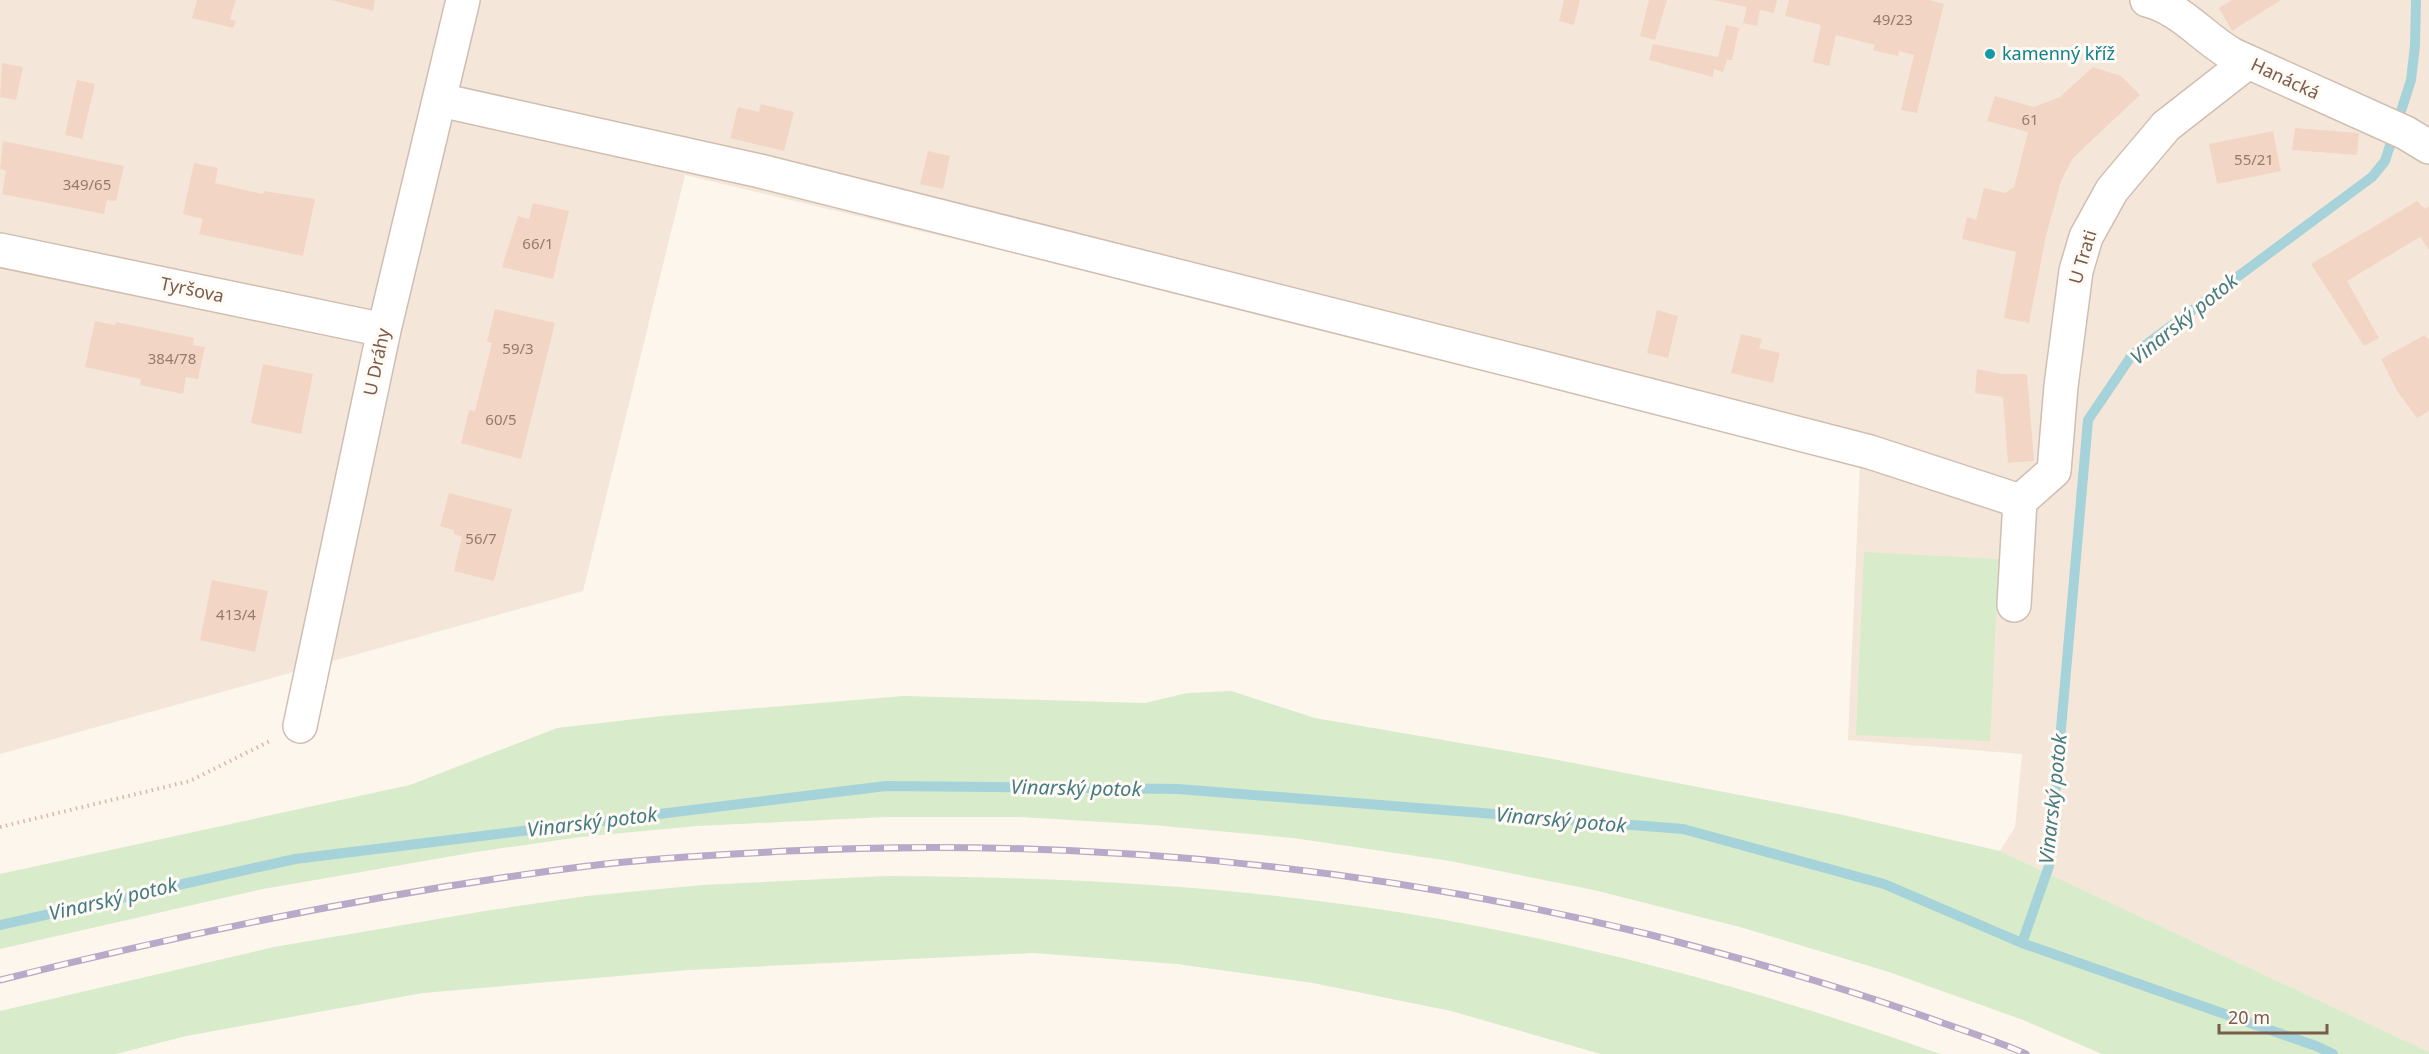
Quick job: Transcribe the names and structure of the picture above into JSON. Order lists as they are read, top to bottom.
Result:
{
  "streets": {
    "street": [
      "Hanácká",
      "U Trati",
      "Tyršova",
      "U Dráhy"
    ]
  },
  "crossings": [
    ["Hanácká", "U Trati"],
    ["Tyršova", "U Dráhy"]
  ],
  "water": ["Vinarský potok"],
  "places": ["kamenný kříž"],
  "house_numbers": [
    "49/23",
    "61",
    "55/21",
    "349/65",
    "66/1",
    "59/3",
    "384/78",
    "60/5",
    "56/7",
    "413/4"
  ],
  "scale_bar": "20 m"
}
